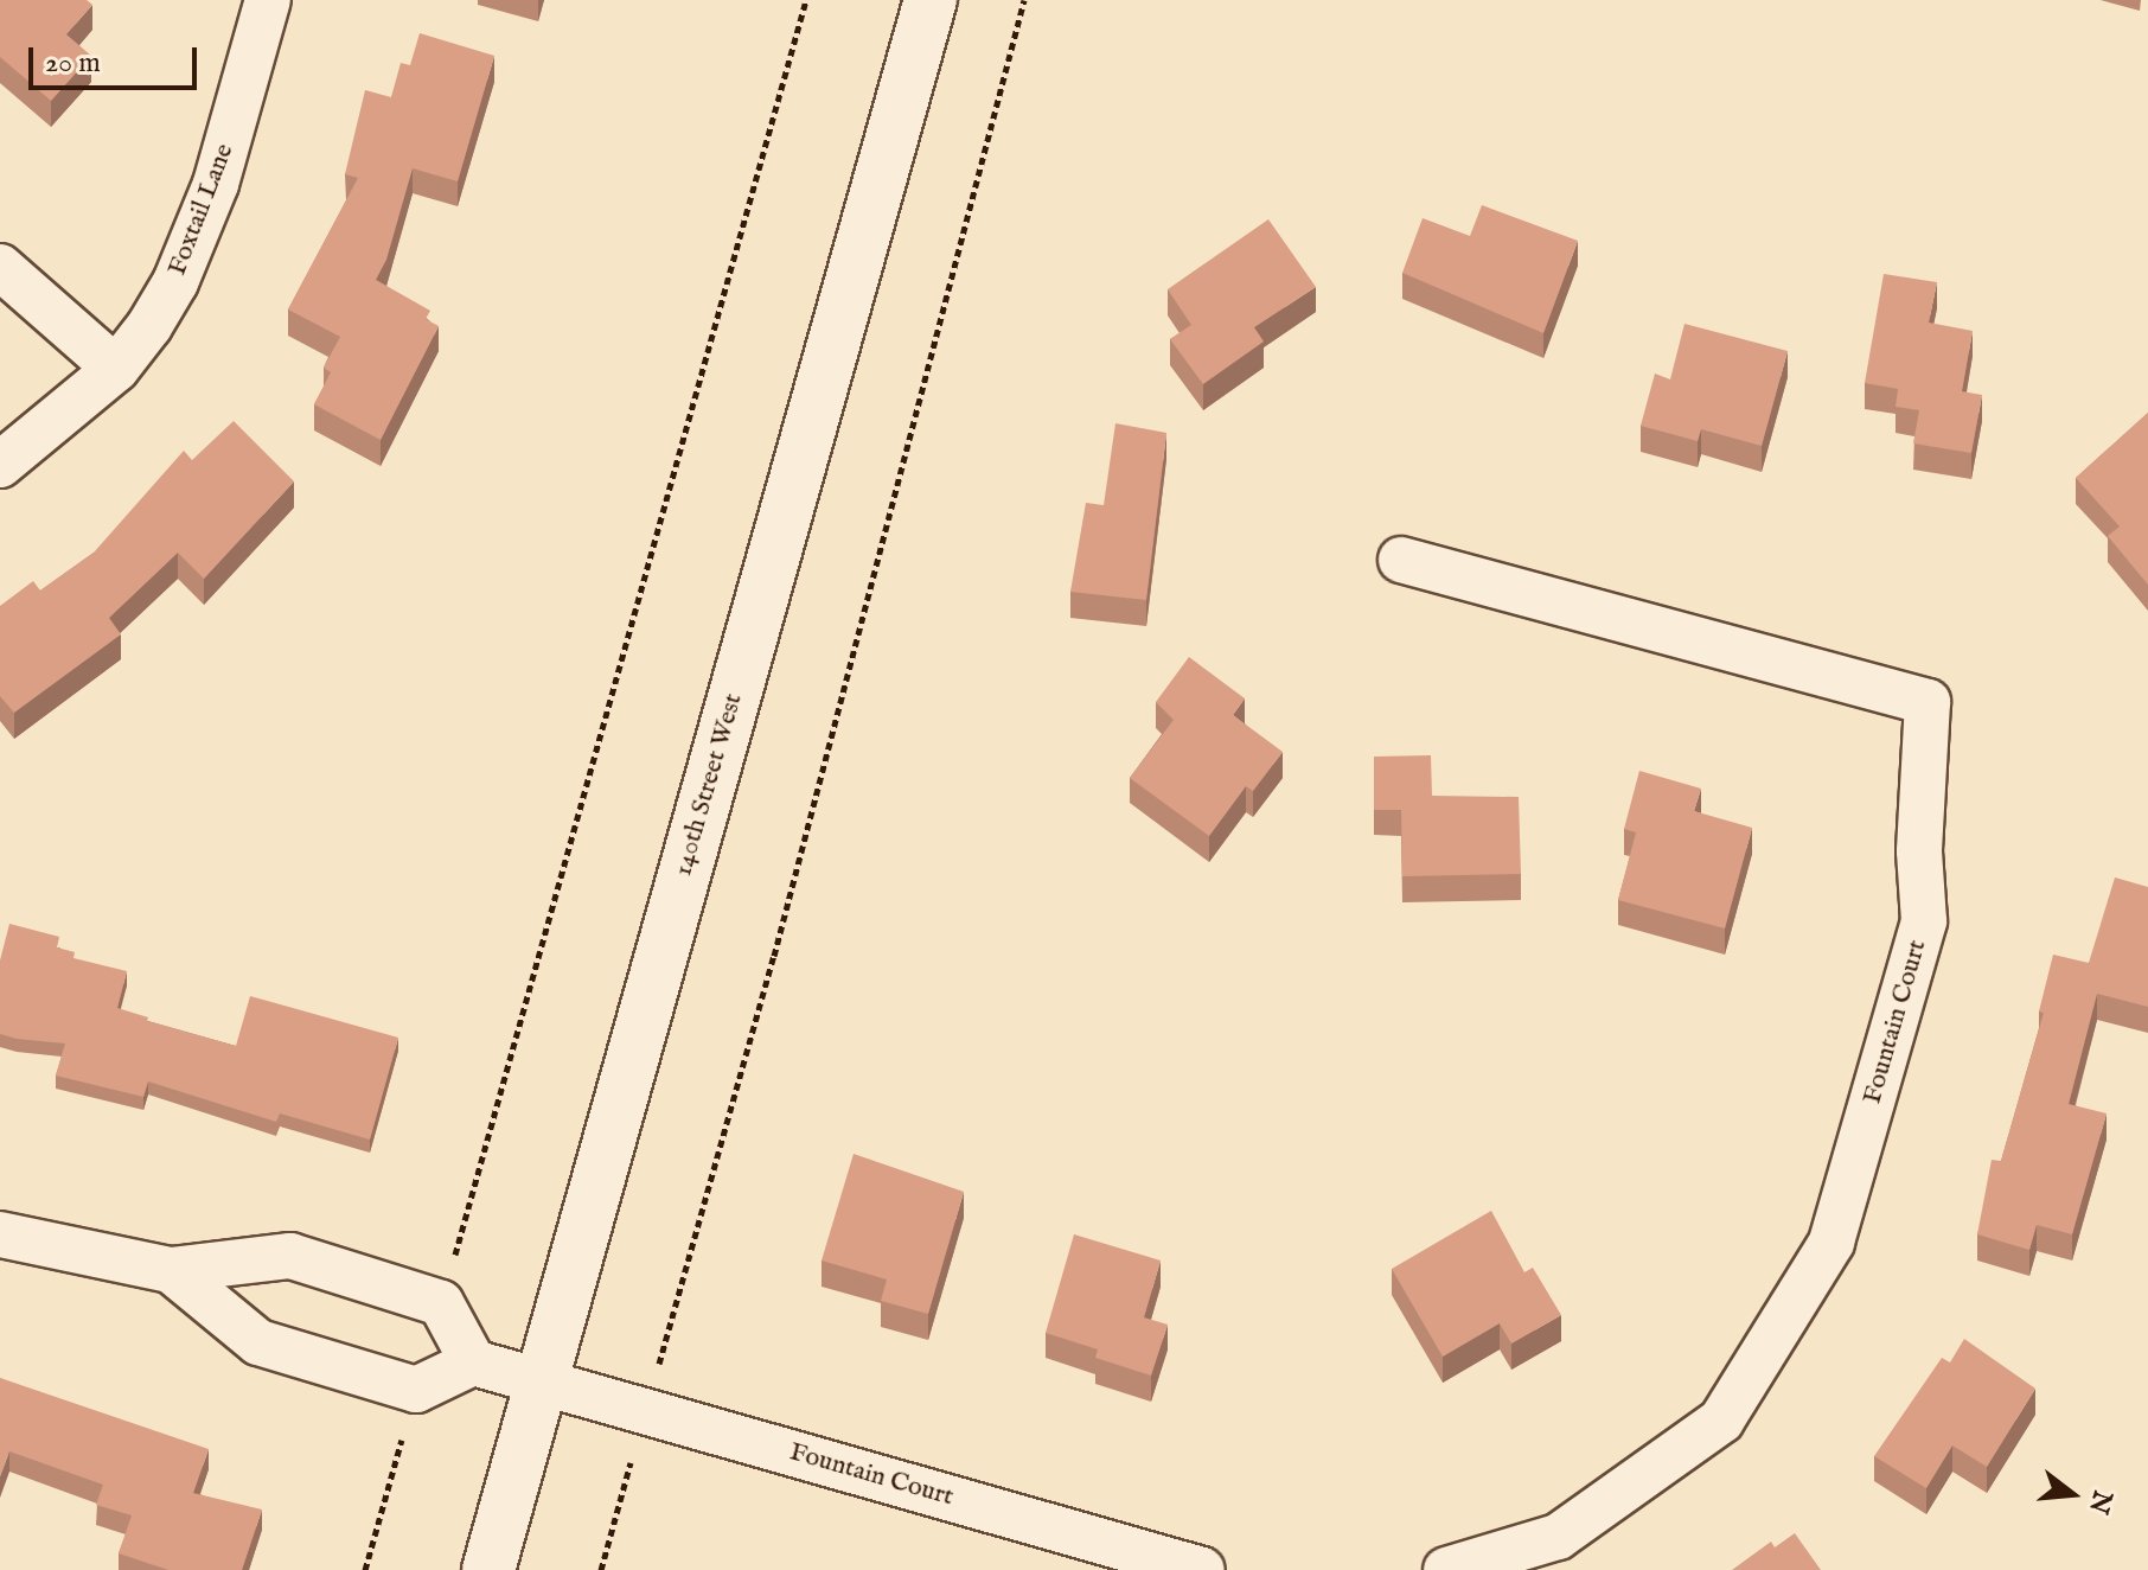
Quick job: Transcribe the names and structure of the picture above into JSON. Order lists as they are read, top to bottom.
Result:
{
  "streets": {
    "street": ["Foxtail Lane", "140th Street West", "Fountain Court"]
  },
  "crossings": [
    ["140th Street West", "Fountain Court"]
  ],
  "scale_bar": "20 m",
  "north": "right"
}
